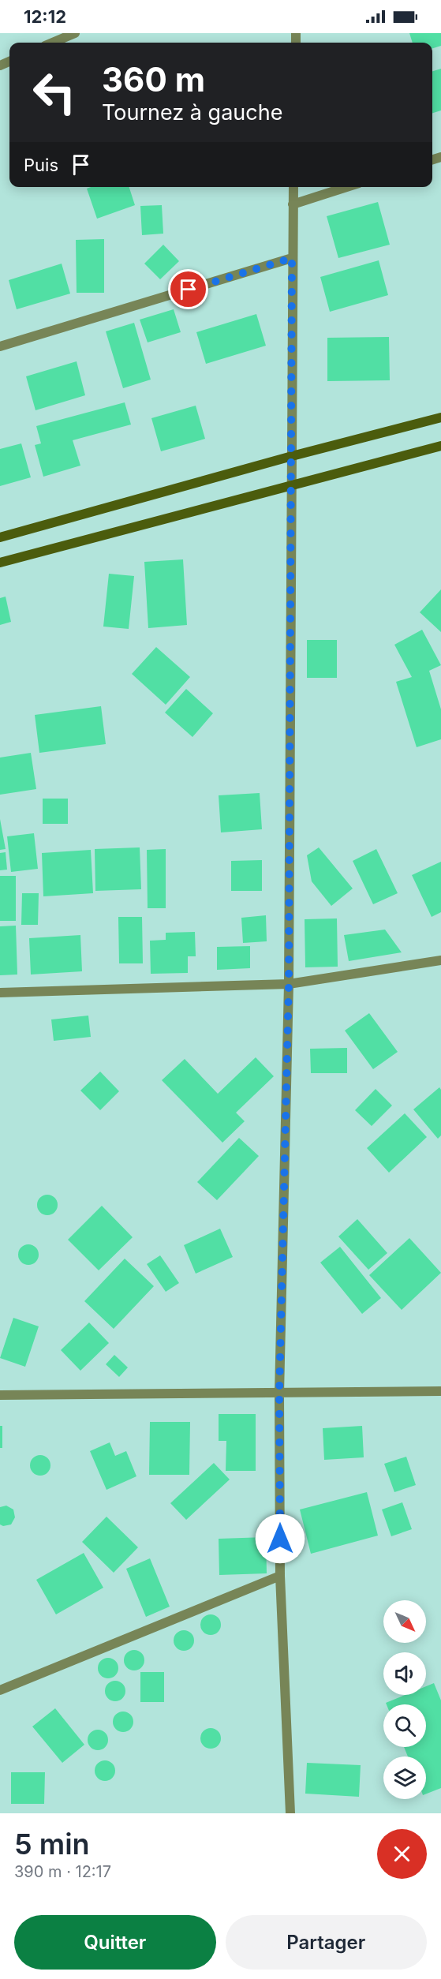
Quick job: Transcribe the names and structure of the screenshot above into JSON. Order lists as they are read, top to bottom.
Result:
{
  "north": "bottom right",
  "page": {
    "status": "12:12",
    "turn": ["360 m", "Tournez à gauche"],
    "then": "Puis",
    "heading": ["5 min", "390 m · 12:17"],
    "buttons": ["Quitter", "Partager"]
  }
}
